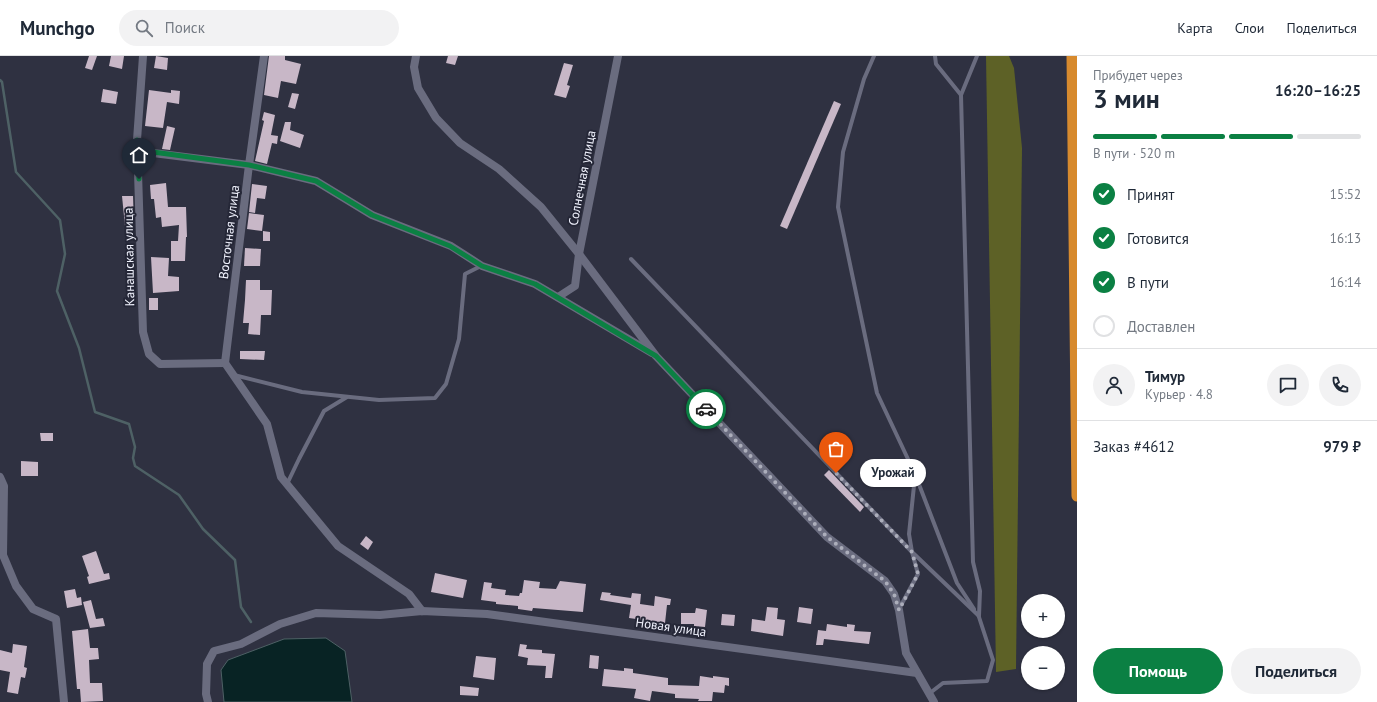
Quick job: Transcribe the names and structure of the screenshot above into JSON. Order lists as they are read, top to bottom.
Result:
{
  "streets": {
    "street": [
      "Солнечная улица",
      "Восточная улица",
      "Канашская улица",
      "Новая улица"
    ]
  },
  "crossings": [
    ["Восточная улица", "Канашская улица"]
  ],
  "places": ["Урожай"],
  "page": {
    "header": "Munchgo",
    "search": "Поиск",
    "nav": ["Карта", "Слои", "Поделиться"],
    "heading": ["3 мин", "Прибудет через", "16:20–16:25"],
    "panel": [
      "Тимур",
      "Курьер · 4.8",
      "Заказ #4612",
      "979 ₽"
    ],
    "bar": "В пути · 520 m",
    "list": [
      ["Принят", "15:52"],
      ["Готовится", "16:13"],
      ["В пути", "16:14"],
      "Доставлен"
    ],
    "bubble": "Урожай",
    "map_buttons": ["+", "−"],
    "buttons": ["Помощь", "Поделиться"]
  }
}
